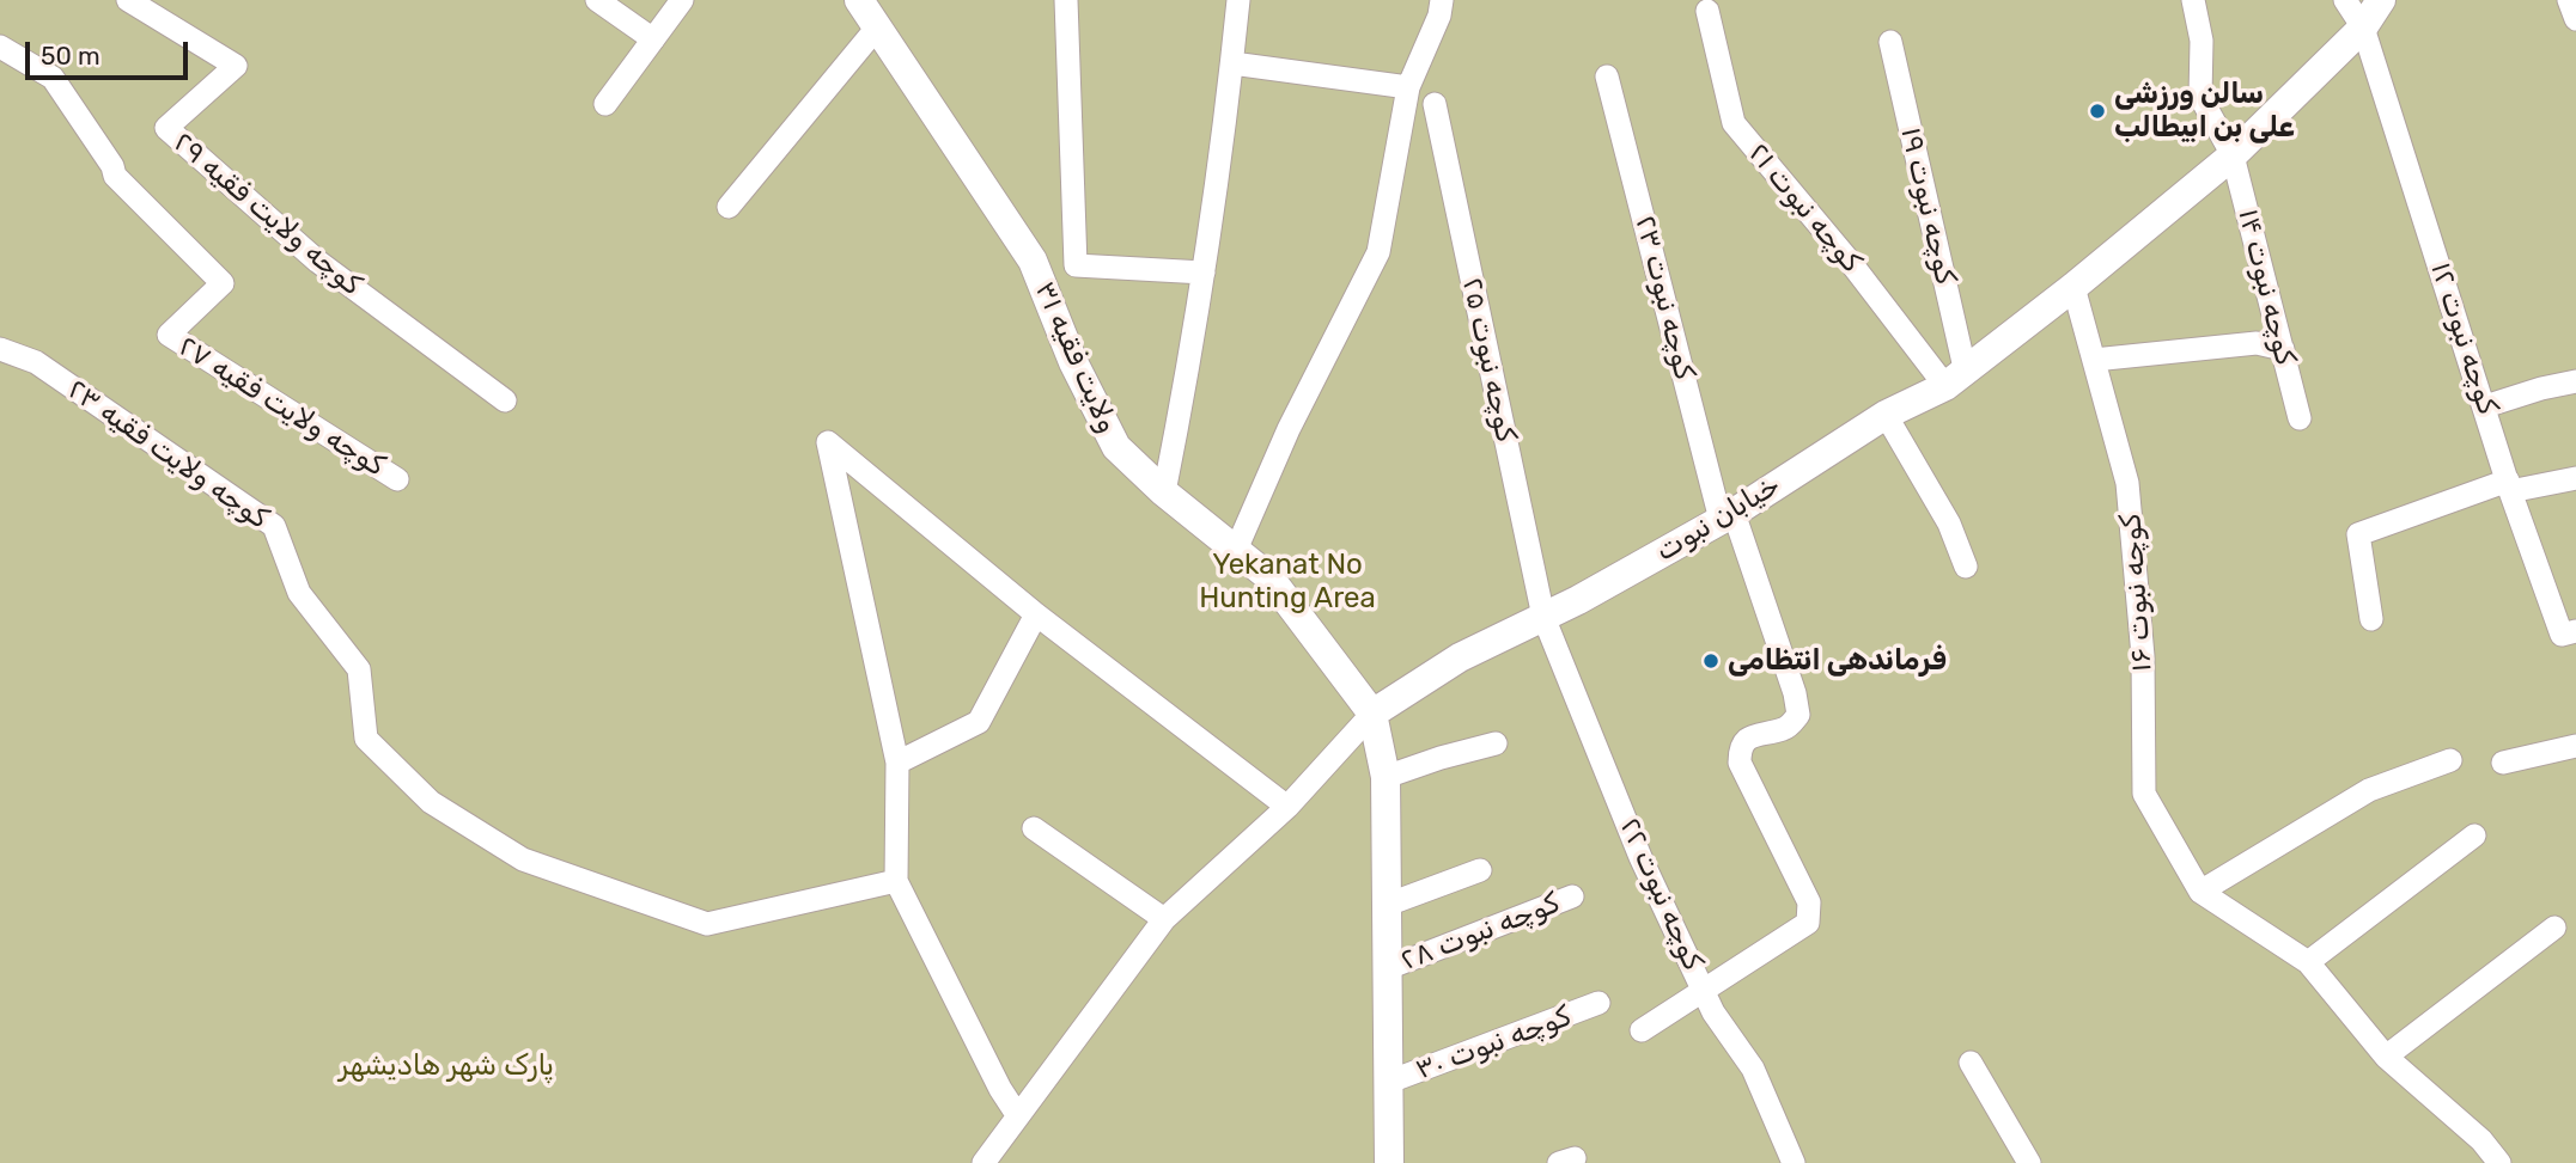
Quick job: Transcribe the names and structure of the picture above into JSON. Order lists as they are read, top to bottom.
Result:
{
  "streets": {
    "street": [
      "کوچه نبوت ۱۹",
      "کوچه نبوت ۲۱",
      "کوچه ولایت فقیه ۲۹",
      "کوچه نبوت ۱۴",
      "کوچه نبوت ۲۳",
      "کوچه نبوت ۱۲",
      "ولایت فقیه ۳۱",
      "کوچه نبوت ۲۵",
      "کوچه ولایت فقیه ۲۷",
      "کوچه ولایت فقیه ۲۳",
      "خیابان نبوت",
      "کوچه نبوت ۱۶",
      "کوچه نبوت ۲۲",
      "کوچه نبوت ۲۸",
      "کوچه نبوت ۳۰"
    ]
  },
  "crossings": [
    ["کوچه نبوت ۱۹", "کوچه نبوت ۲۱"],
    ["کوچه نبوت ۱۹", "خیابان نبوت"],
    ["کوچه نبوت ۲۱", "خیابان نبوت"],
    ["کوچه نبوت ۱۴", "خیابان نبوت"],
    ["کوچه نبوت ۲۳", "خیابان نبوت"],
    ["کوچه نبوت ۲۳", "کوچه نبوت ۲۲"],
    ["کوچه نبوت ۱۲", "خیابان نبوت"],
    ["ولایت فقیه ۳۱", "خیابان نبوت"],
    ["کوچه نبوت ۲۵", "خیابان نبوت"],
    ["کوچه نبوت ۲۵", "کوچه نبوت ۲۲"],
    ["خیابان نبوت", "کوچه نبوت ۱۶"],
    ["خیابان نبوت", "کوچه نبوت ۲۲"]
  ],
  "parks": ["Yekanat No Hunting Area", "پارک شهر هادیشهر"],
  "places": ["سالن ورزشی علی بن ابیطالب", "فرماندهی انتظامی"],
  "scale_bar": "50 m"
}
